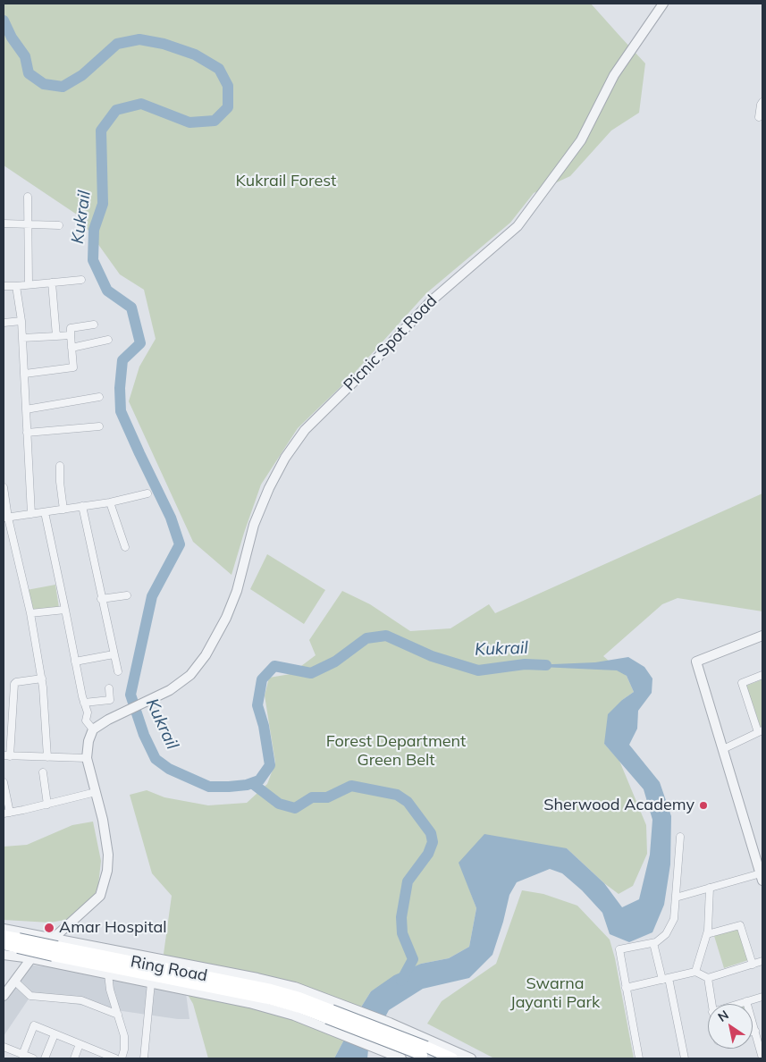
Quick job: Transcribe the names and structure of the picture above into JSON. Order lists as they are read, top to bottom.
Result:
{
  "streets": {
    "highway": ["Ring Road"],
    "street": ["Picnic Spot Road"]
  },
  "water": ["Kukrail"],
  "parks": ["Kukrail Forest", "Forest Department Green Belt", "Swarna Jayanti Park"],
  "places": ["Sherwood Academy", "Amar Hospital"],
  "north": "top left"
}
